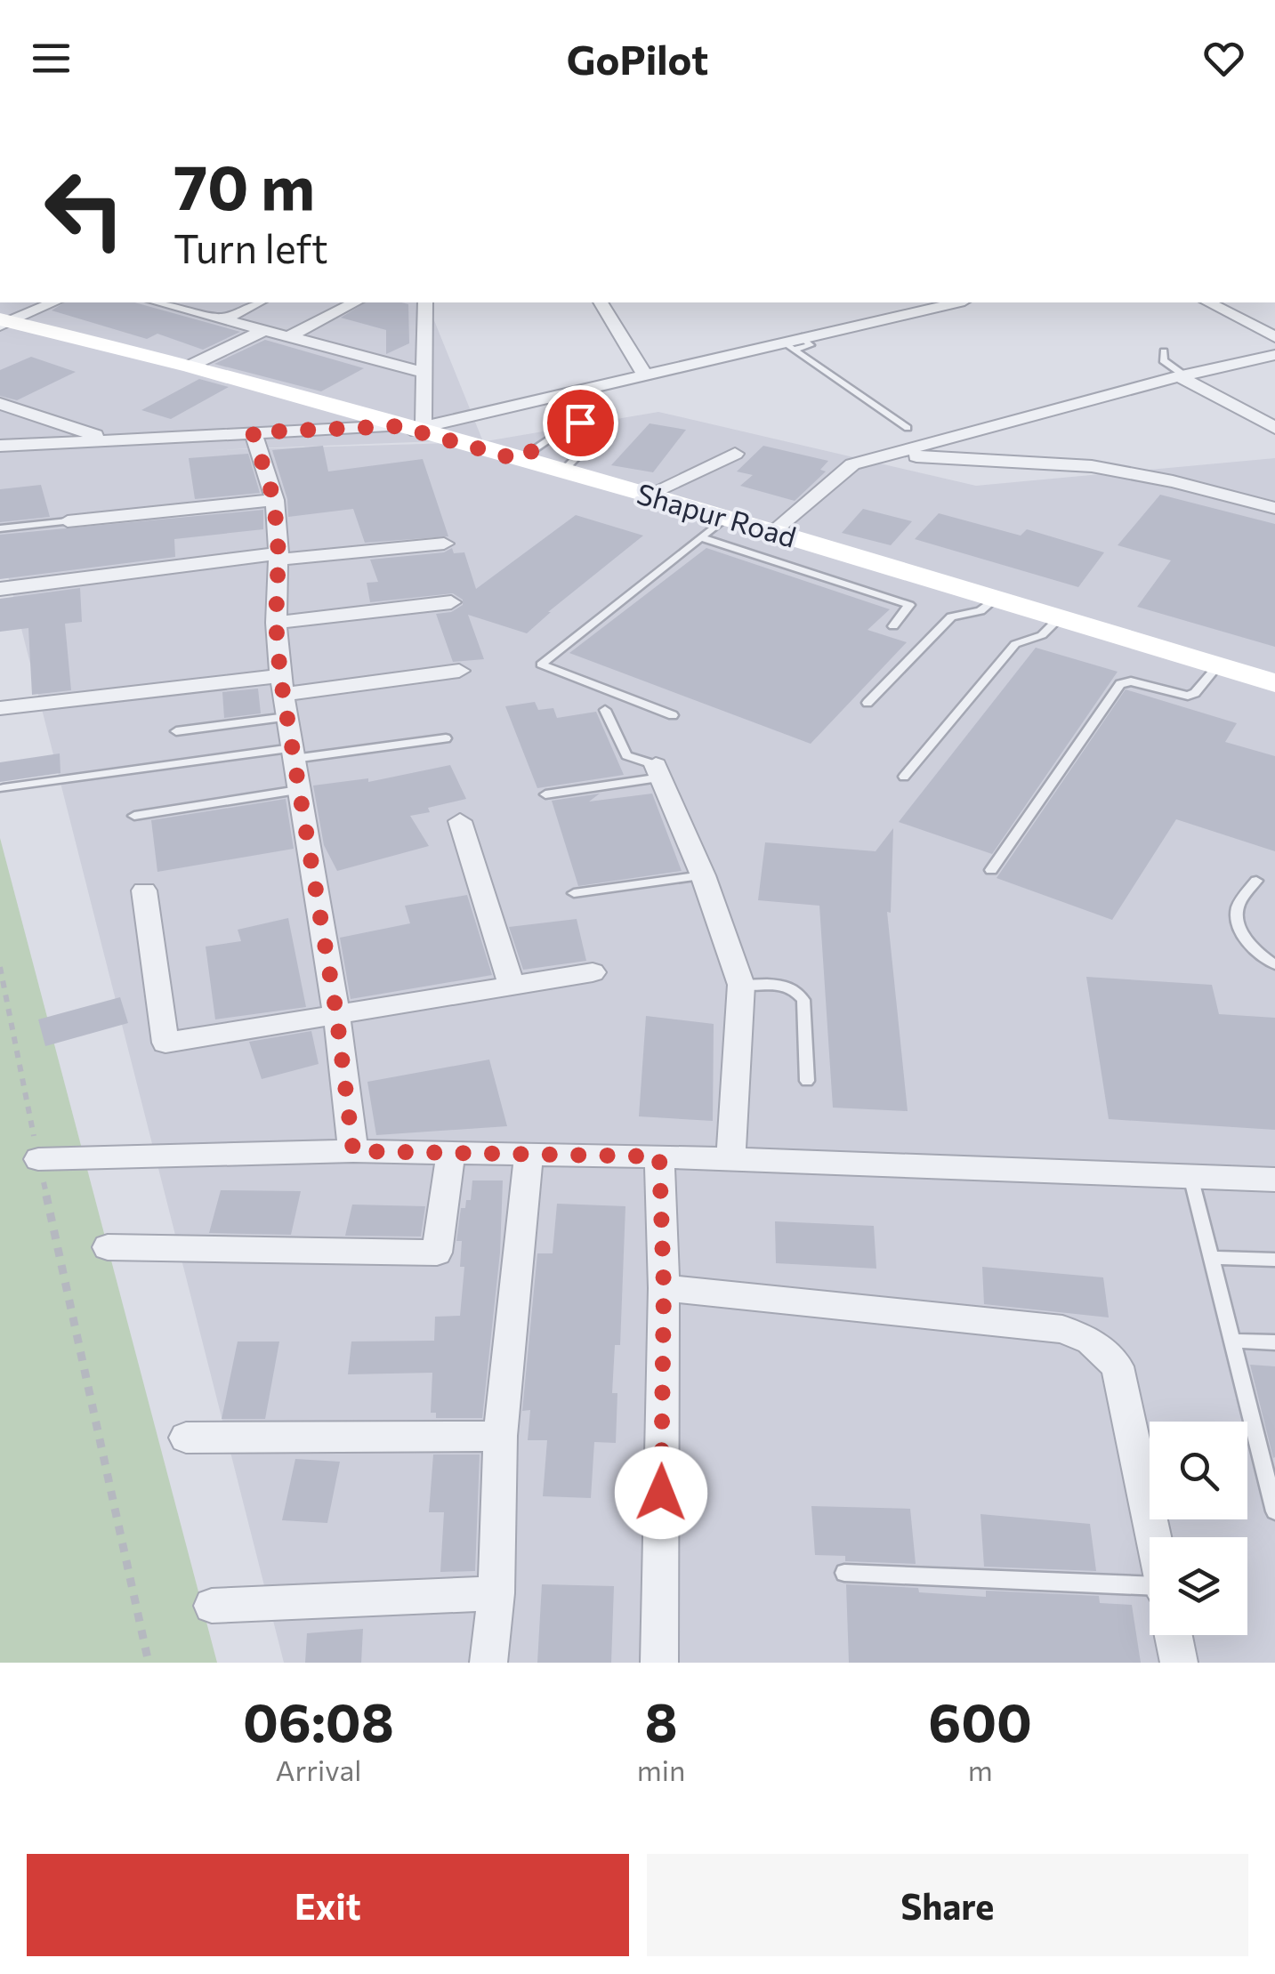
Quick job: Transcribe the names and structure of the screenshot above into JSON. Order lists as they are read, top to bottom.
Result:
{
  "streets": {
    "street": ["Shapur Road"]
  },
  "page": {
    "header": "GoPilot",
    "turn": ["70 m", "Turn left"],
    "eta": [
      "06:08",
      "Arrival",
      "8",
      "min",
      "600",
      "m"
    ],
    "buttons": ["Exit", "Share"]
  }
}
